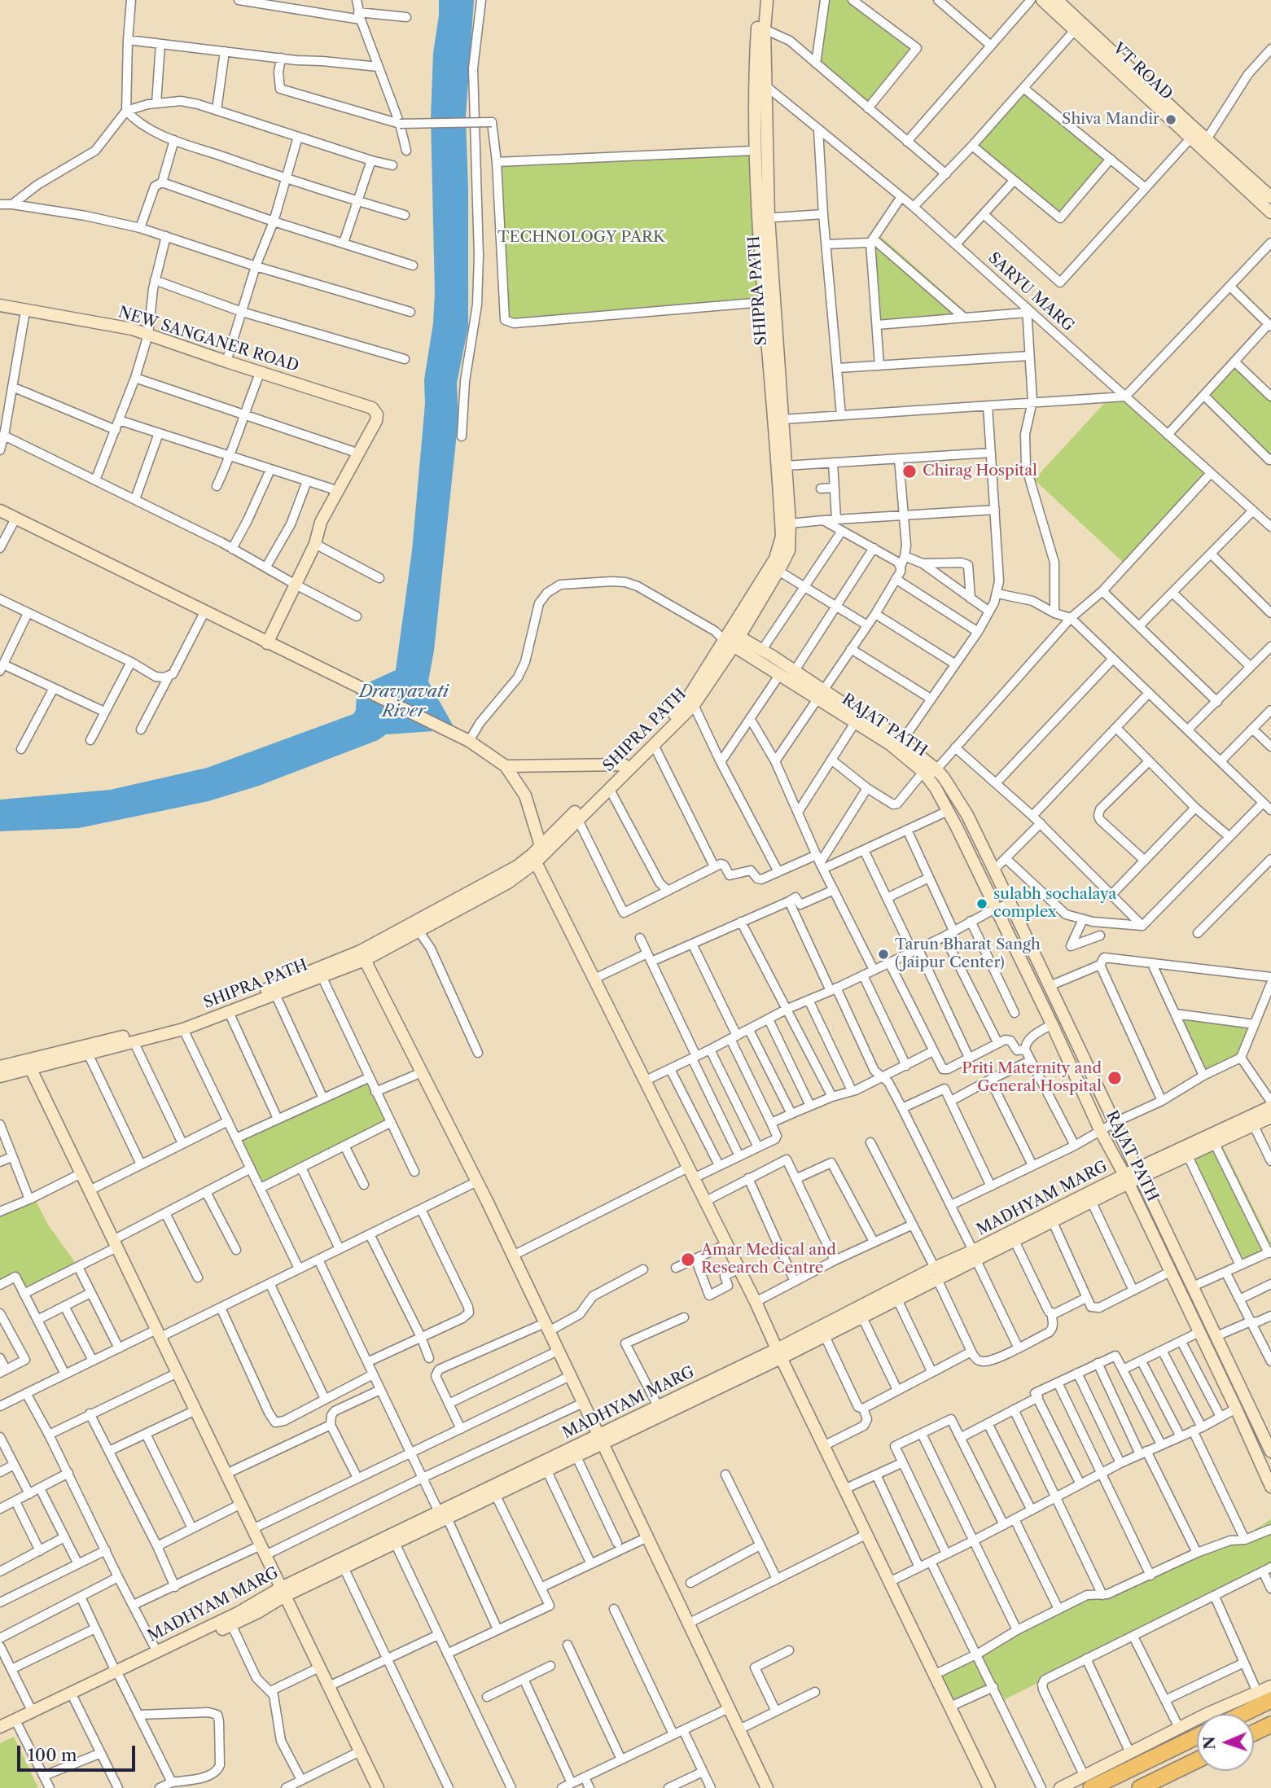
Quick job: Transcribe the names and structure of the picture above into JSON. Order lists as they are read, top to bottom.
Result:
{
  "streets": {
    "street": [
      "VT ROAD",
      "SHIPRA PATH",
      "SARYU MARG",
      "NEW SANGANER ROAD",
      "RAJAT PATH",
      "MADHYAM MARG"
    ]
  },
  "crossings": [
    ["SHIPRA PATH", "SARYU MARG"],
    ["SHIPRA PATH", "RAJAT PATH"],
    ["RAJAT PATH", "MADHYAM MARG"]
  ],
  "water": ["Dravyavati River"],
  "parks": ["TECHNOLOGY PARK"],
  "places": [
    "Shiva Mandir",
    "Chirag Hospital",
    "sulabh sochalaya complex",
    "Tarun Bharat Sangh (Jaipur Center)",
    "Priti Maternity and General Hospital",
    "Amar Medical and Research Centre"
  ],
  "scale_bar": "100 m",
  "north": "left"
}
